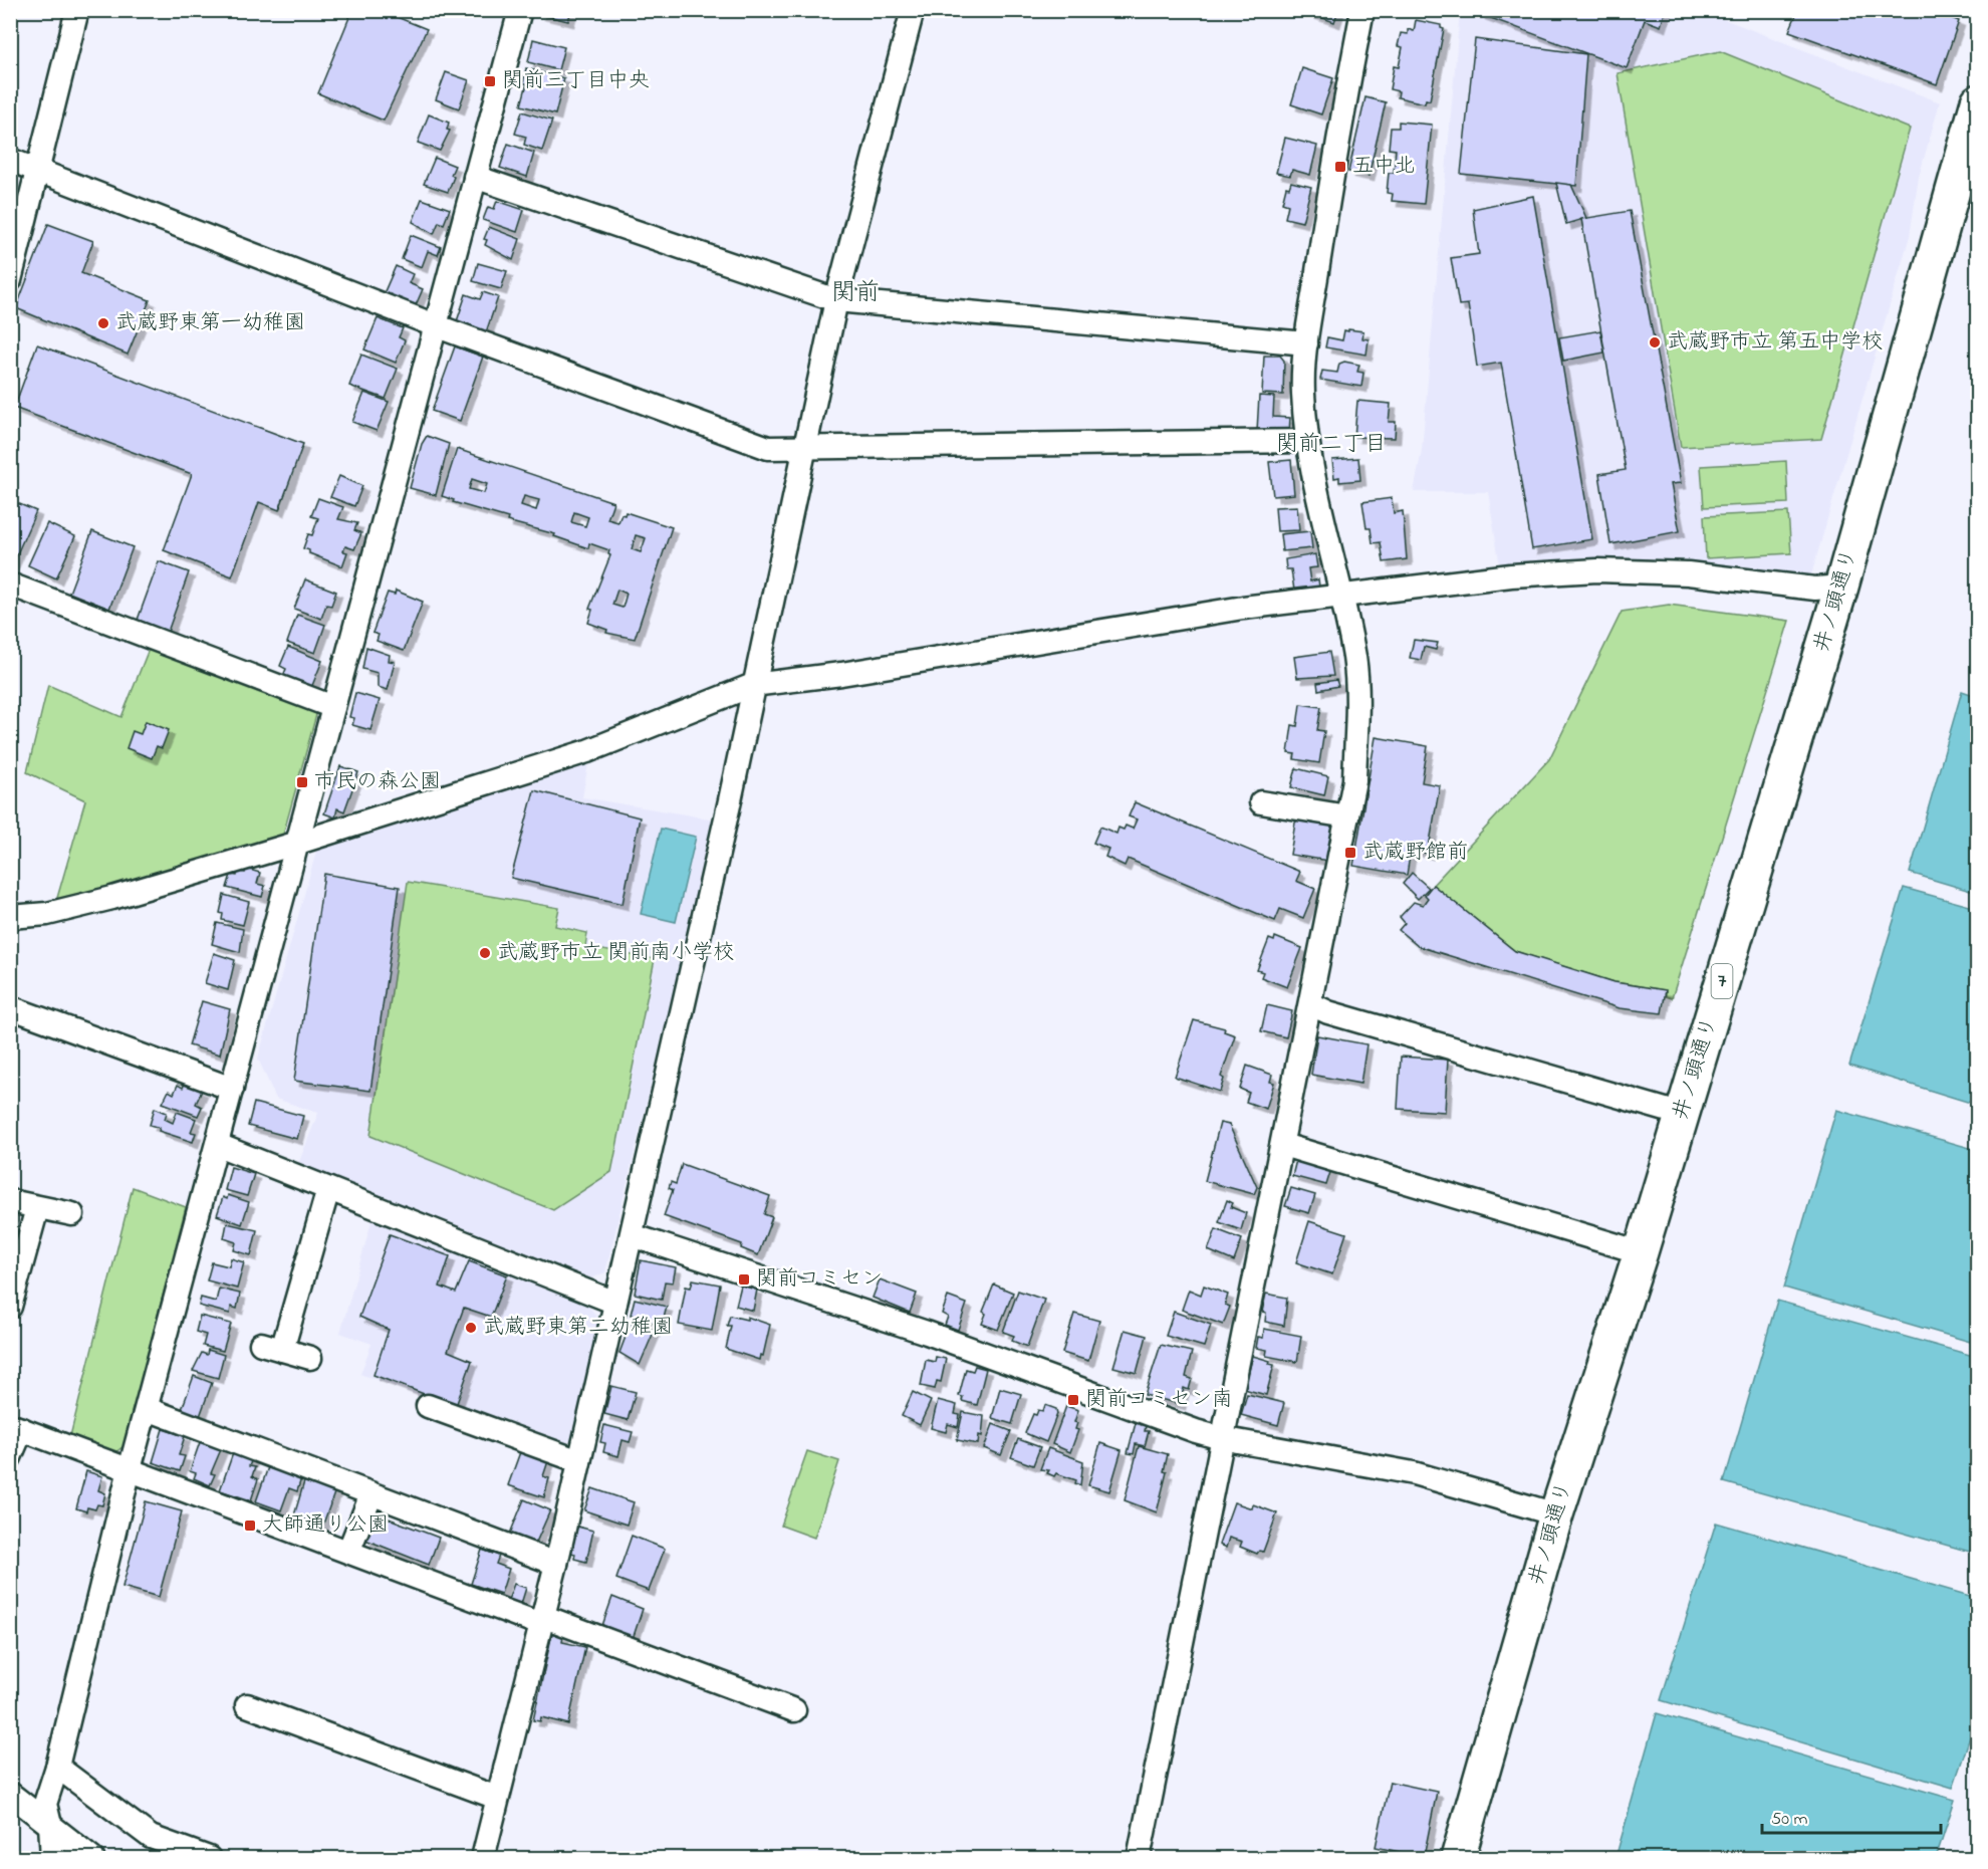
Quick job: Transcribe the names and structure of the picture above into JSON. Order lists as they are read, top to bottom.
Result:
{
  "streets": {
    "main road": ["井ノ頭通り", "7"]
  },
  "districts": ["関前", "関前二丁目"],
  "places": {
    "transit": [
      "関前三丁目中央",
      "五中北",
      "市民の森公園",
      "武蔵野館前",
      "関前コミセン",
      "関前コミセン南",
      "大師通り公園"
    ],
    "other": [
      "武蔵野東第一幼稚園",
      "武蔵野市立 第五中学校",
      "武蔵野市立 関前南小学校",
      "武蔵野東第二幼稚園"
    ]
  },
  "scale_bar": "50 m"
}
